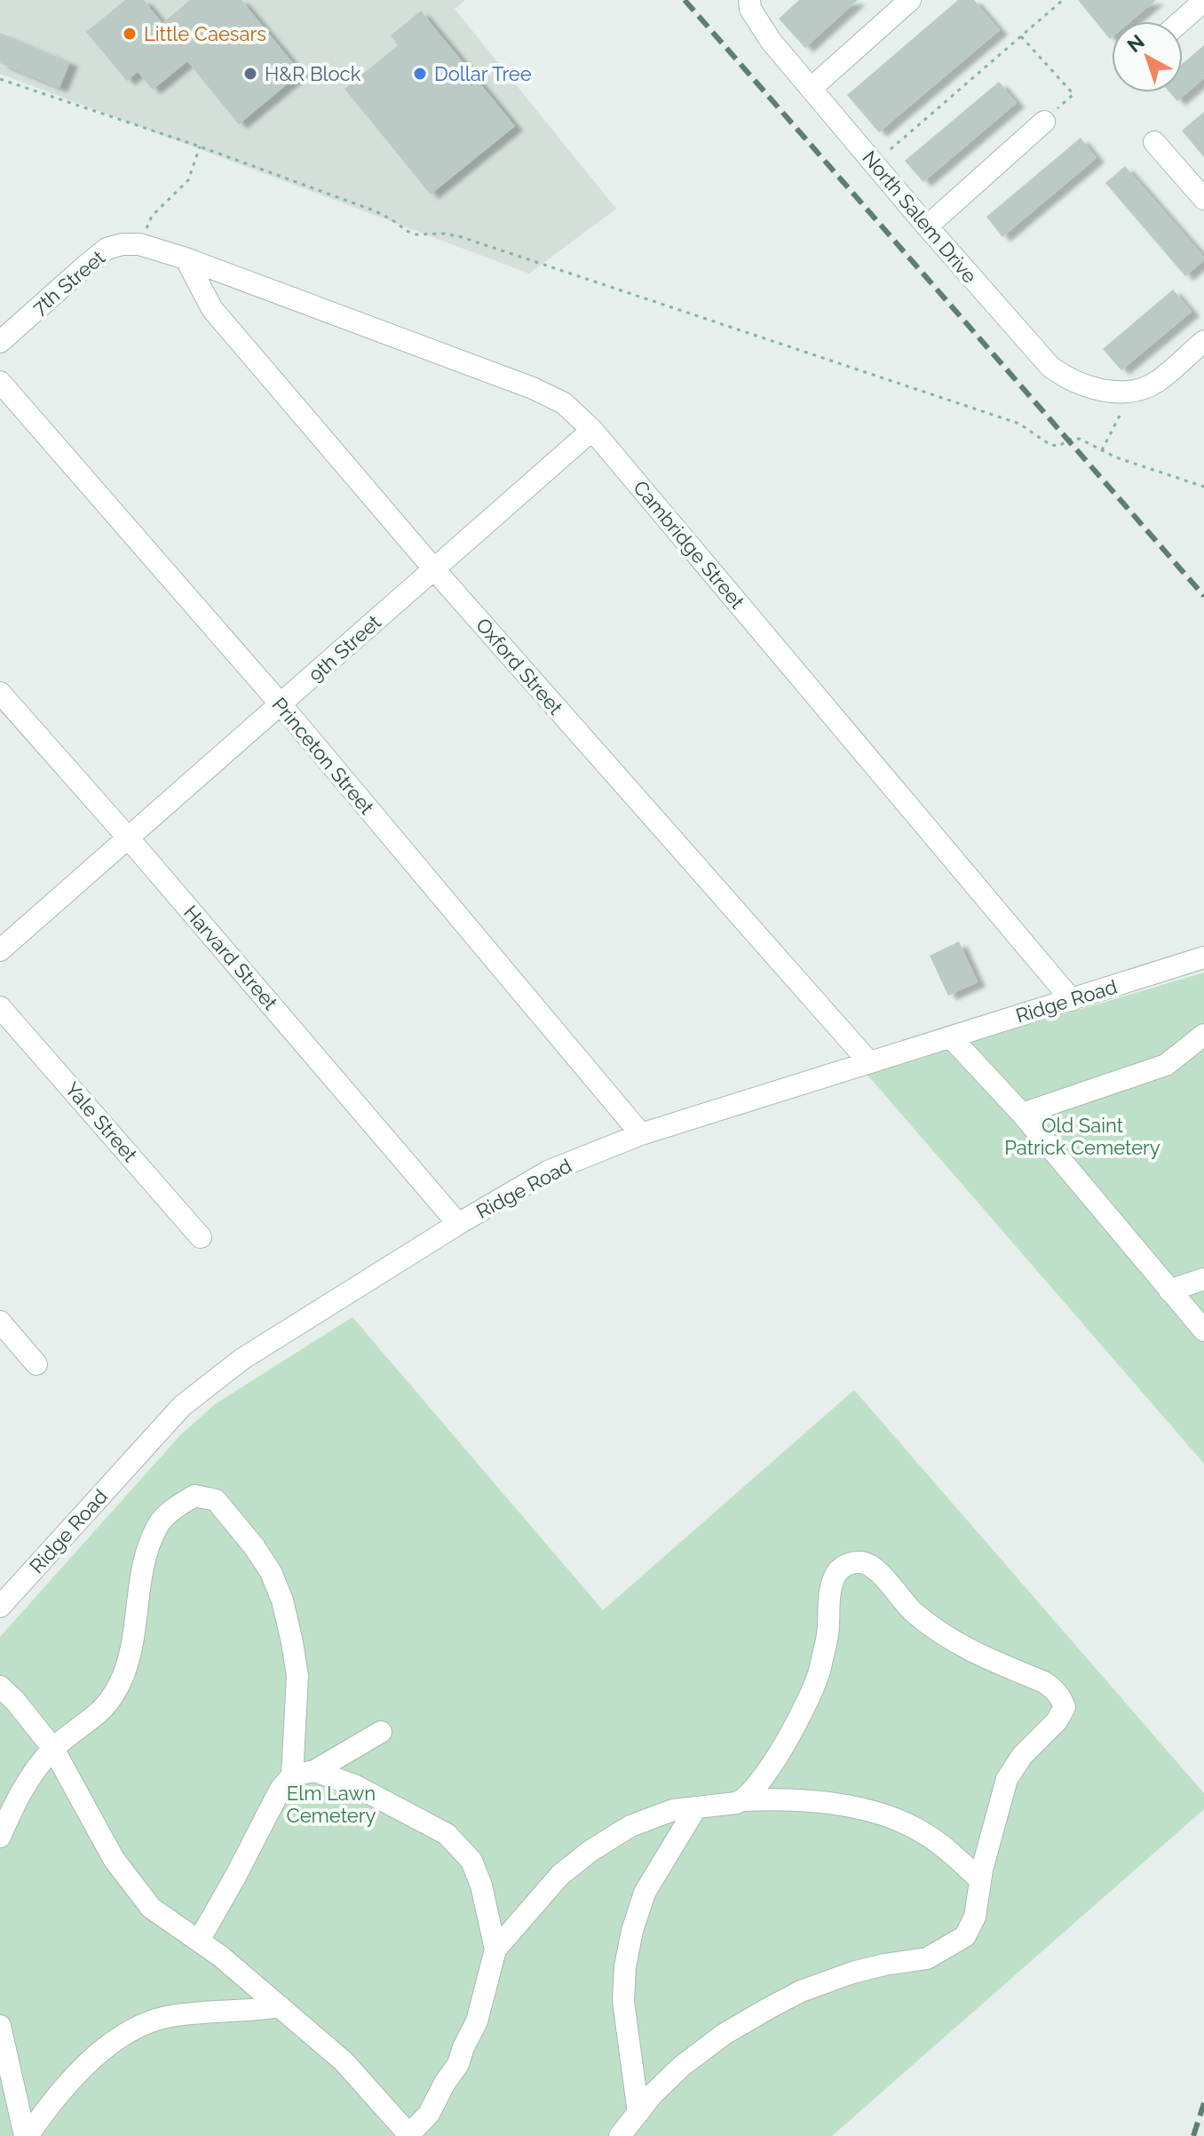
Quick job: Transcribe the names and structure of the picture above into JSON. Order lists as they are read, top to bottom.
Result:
{
  "streets": {
    "street": [
      "North Salem Drive",
      "7th Street",
      "Cambridge Street",
      "9th Street",
      "Oxford Street",
      "Princeton Street",
      "Harvard Street",
      "Ridge Road",
      "Yale Street"
    ]
  },
  "crossings": [
    ["7th Street", "Cambridge Street"],
    ["7th Street", "Oxford Street"],
    ["Cambridge Street", "9th Street"],
    ["Cambridge Street", "Oxford Street"],
    ["Cambridge Street", "Ridge Road"],
    ["9th Street", "Oxford Street"],
    ["9th Street", "Princeton Street"],
    ["9th Street", "Harvard Street"],
    ["Oxford Street", "Ridge Road"],
    ["Princeton Street", "Ridge Road"],
    ["Harvard Street", "Ridge Road"]
  ],
  "parks": ["Old Saint Patrick Cemetery", "Elm Lawn Cemetery"],
  "places": ["Little Caesars", "H&R Block", "Dollar Tree"],
  "north": "top left"
}
